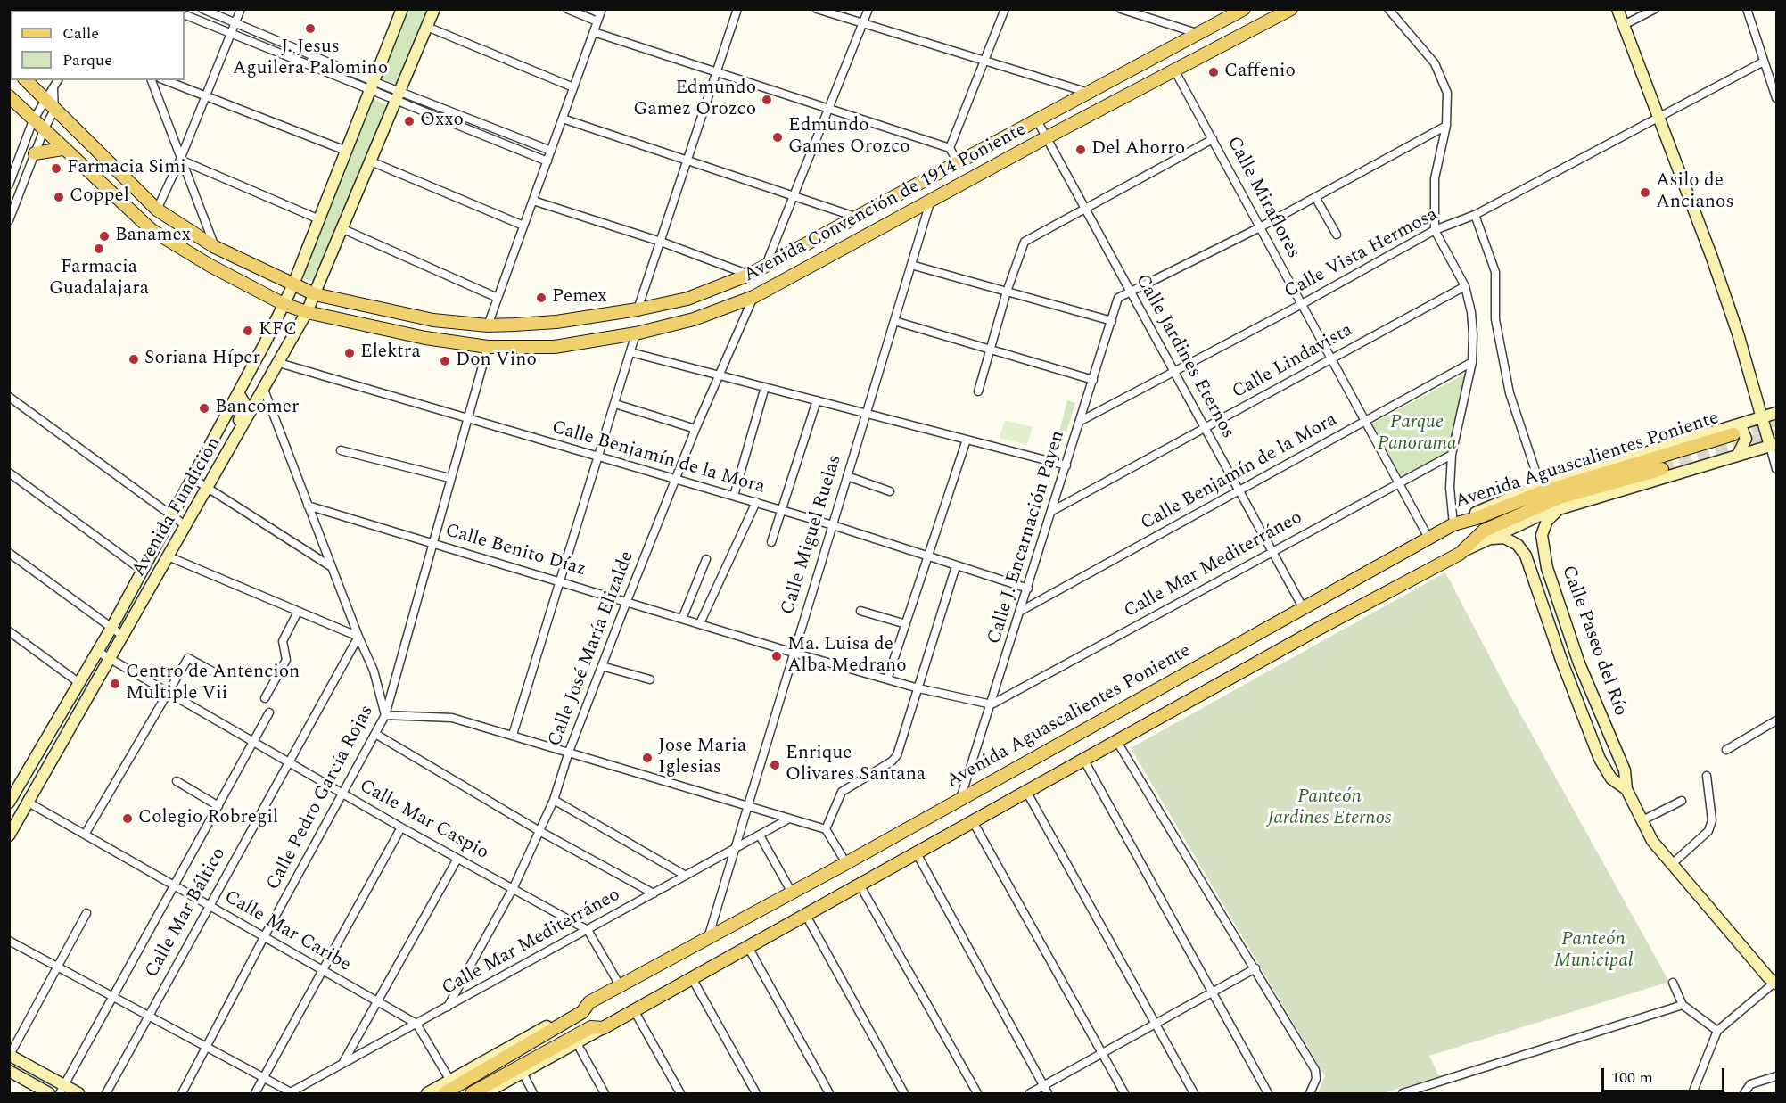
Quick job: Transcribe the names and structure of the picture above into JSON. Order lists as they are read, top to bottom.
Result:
{
  "streets": {
    "main road": ["Avenida Convención de 1914 Poniente", "Avenida Aguascalientes Poniente"],
    "street": [
      "Calle Miraflores",
      "Calle Vista Hermosa",
      "Calle Jardines Eternos",
      "Calle Lindavista",
      "Calle Benjamín de la Mora",
      "Avenida Fundición",
      "Calle Miguel Ruelas",
      "Calle J. Encarnación Payen",
      "Calle Benito Díaz",
      "Calle Mar Mediterráneo",
      "Calle Paseo del Río",
      "Calle José María Elizalde",
      "Calle Pedro García Rojas",
      "Calle Mar Caspio",
      "Calle Mar Báltico",
      "Calle Mar Caribe"
    ]
  },
  "crossings": [
    ["Calle Miraflores", "Avenida Convención de 1914 Poniente"],
    ["Calle Miraflores", "Calle Vista Hermosa"],
    ["Calle Miraflores", "Calle Lindavista"],
    ["Calle Miraflores", "Calle Benjamín de la Mora"],
    ["Calle Miraflores", "Avenida Aguascalientes Poniente"],
    ["Calle Miraflores", "Calle Mar Mediterráneo"],
    ["Avenida Convención de 1914 Poniente", "Calle Jardines Eternos"],
    ["Avenida Convención de 1914 Poniente", "Avenida Fundición"],
    ["Avenida Convención de 1914 Poniente", "Calle Miguel Ruelas"],
    ["Avenida Convención de 1914 Poniente", "Calle José María Elizalde"],
    ["Avenida Convención de 1914 Poniente", "Calle Pedro García Rojas"],
    ["Calle Vista Hermosa", "Calle Jardines Eternos"],
    ["Calle Vista Hermosa", "Calle J. Encarnación Payen"],
    ["Calle Jardines Eternos", "Calle Lindavista"],
    ["Calle Jardines Eternos", "Calle Benjamín de la Mora"],
    ["Calle Jardines Eternos", "Avenida Aguascalientes Poniente"],
    ["Calle Jardines Eternos", "Calle J. Encarnación Payen"],
    ["Calle Jardines Eternos", "Calle Mar Mediterráneo"],
    ["Calle Lindavista", "Calle J. Encarnación Payen"],
    ["Calle Benjamín de la Mora", "Avenida Fundición"],
    ["Calle Benjamín de la Mora", "Calle Miguel Ruelas"],
    ["Calle Benjamín de la Mora", "Calle J. Encarnación Payen"],
    ["Calle Benjamín de la Mora", "Calle José María Elizalde"],
    ["Calle Benjamín de la Mora", "Calle Pedro García Rojas"],
    ["Avenida Aguascalientes Poniente", "Calle Miguel Ruelas"],
    ["Avenida Aguascalientes Poniente", "Calle J. Encarnación Payen"],
    ["Avenida Aguascalientes Poniente", "Calle Paseo del Río"],
    ["Avenida Aguascalientes Poniente", "Calle Mar Caspio"],
    ["Avenida Aguascalientes Poniente", "Calle Mar Caribe"],
    ["Avenida Fundición", "Calle Mar Caspio"],
    ["Avenida Fundición", "Calle Mar Caribe"],
    ["Calle Miguel Ruelas", "Calle Benito Díaz"],
    ["Calle Miguel Ruelas", "Calle Mar Mediterráneo"],
    ["Calle J. Encarnación Payen", "Calle Benito Díaz"],
    ["Calle J. Encarnación Payen", "Calle Mar Mediterráneo"],
    ["Calle Benito Díaz", "Calle Mar Mediterráneo"],
    ["Calle Benito Díaz", "Calle José María Elizalde"],
    ["Calle Benito Díaz", "Calle Pedro García Rojas"],
    ["Calle Mar Mediterráneo", "Calle José María Elizalde"],
    ["Calle Mar Mediterráneo", "Calle Mar Caspio"],
    ["Calle Mar Mediterráneo", "Calle Mar Caribe"],
    ["Calle José María Elizalde", "Calle Mar Caspio"],
    ["Calle Pedro García Rojas", "Calle Mar Caspio"],
    ["Calle Pedro García Rojas", "Calle Mar Caribe"],
    ["Calle Mar Caspio", "Calle Mar Báltico"],
    ["Calle Mar Báltico", "Calle Mar Caribe"]
  ],
  "parks": ["Parque Panorama", "Panteón Jardines Eternos", "Panteón Municipal"],
  "places": [
    "J. Jesus Aguilera Palomino",
    "Caffenio",
    "Edmundo Gamez Orozco",
    "Oxxo",
    "Edmundo Games Orozco",
    "Del Ahorro",
    "Farmacia Simi",
    "Asilo de Ancianos",
    "Coppel",
    "Banamex",
    "Farmacia Guadalajara",
    "Pemex",
    "KFC",
    "Elektra",
    "Soriana Híper",
    "Don Vino",
    "Bancomer",
    "Ma. Luisa de Alba Medrano",
    "Centro de Antencion Multiple Vii",
    "Jose Maria Iglesias",
    "Enrique Olivares Santana",
    "Colegio Robregil"
  ],
  "legend": ["Calle", "Parque"],
  "scale_bar": "100 m"
}
